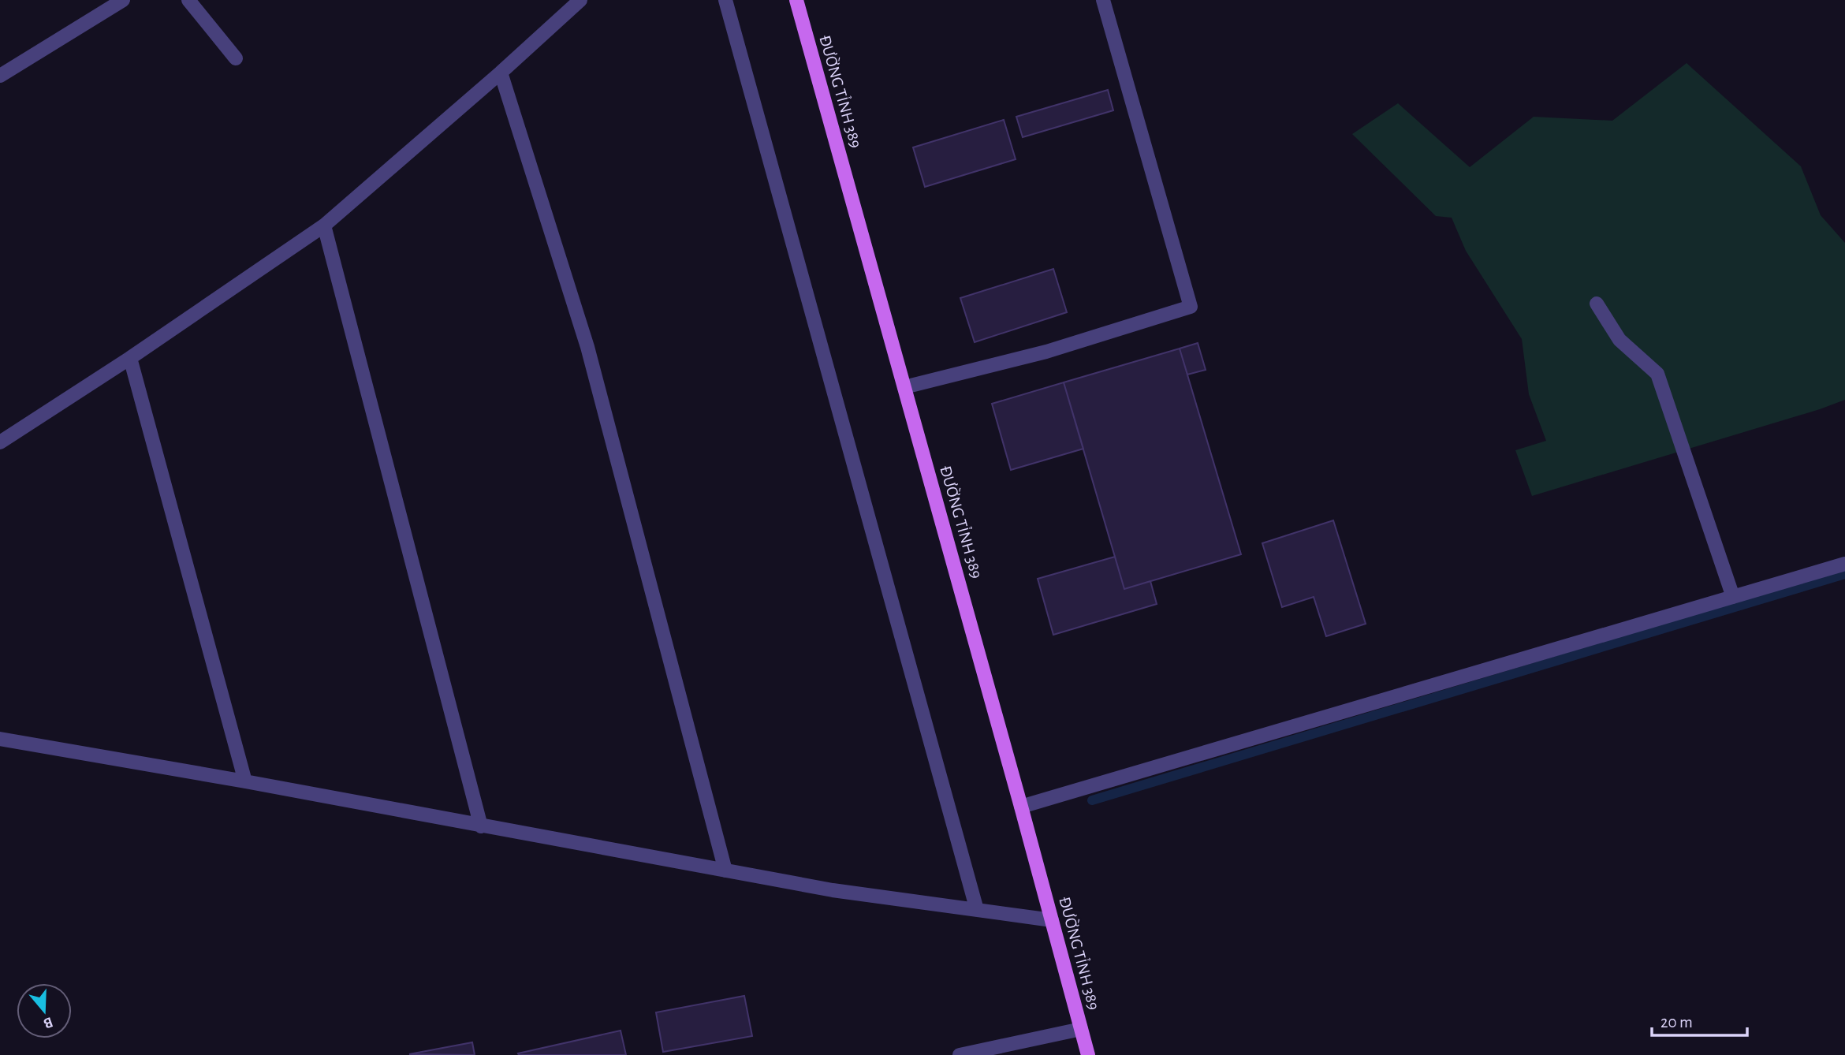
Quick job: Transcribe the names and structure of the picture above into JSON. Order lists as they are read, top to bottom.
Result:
{
  "streets": {
    "main road": ["ĐƯỜNG TỈNH 389"]
  },
  "scale_bar": "20 m",
  "north": "bottom"
}
